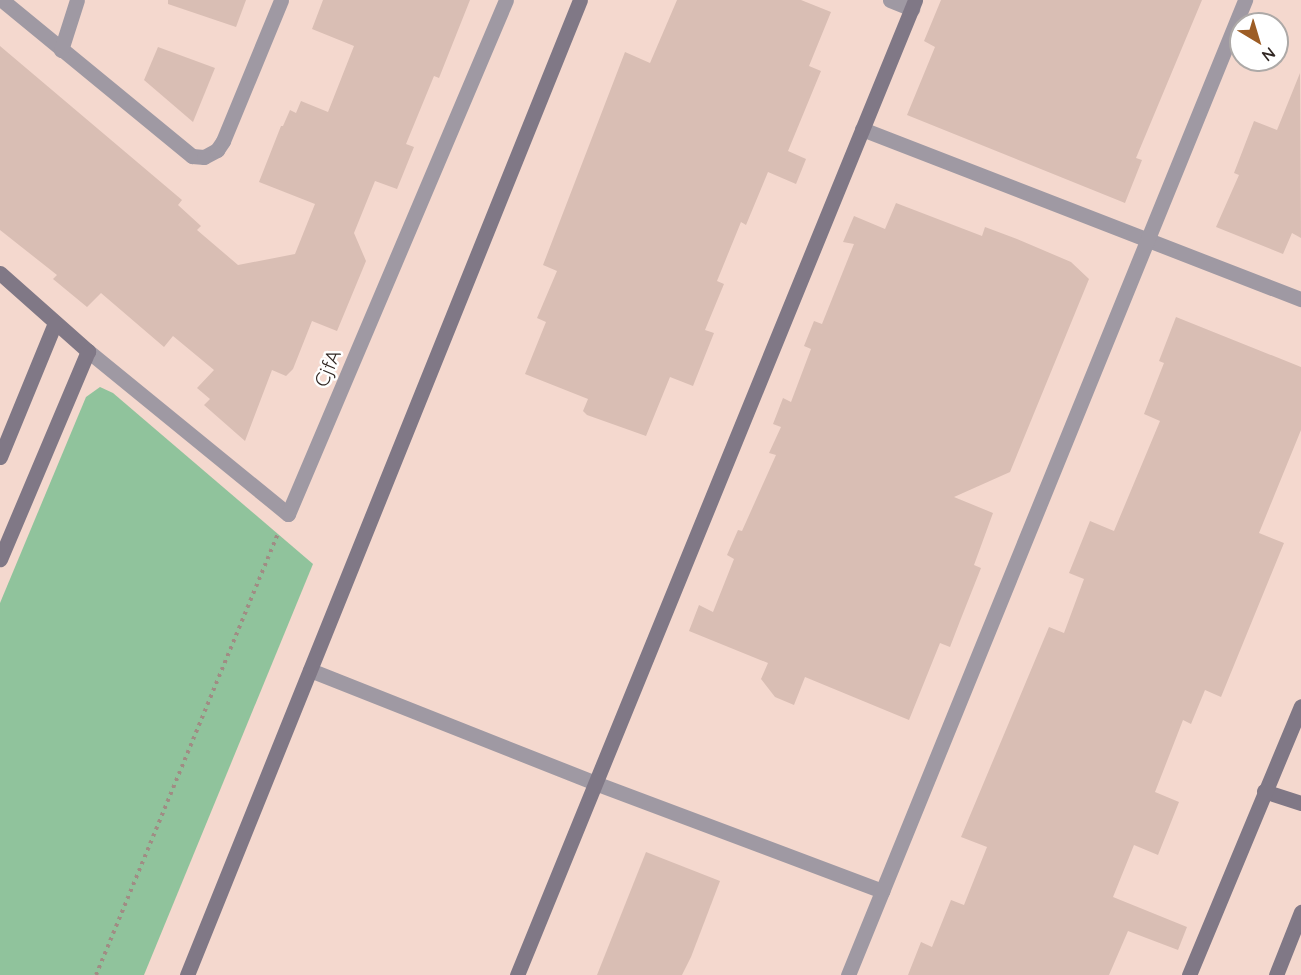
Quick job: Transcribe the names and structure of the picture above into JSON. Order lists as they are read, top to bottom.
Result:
{
  "streets": {
    "street": ["CjfA"]
  },
  "north": "bottom right"
}
